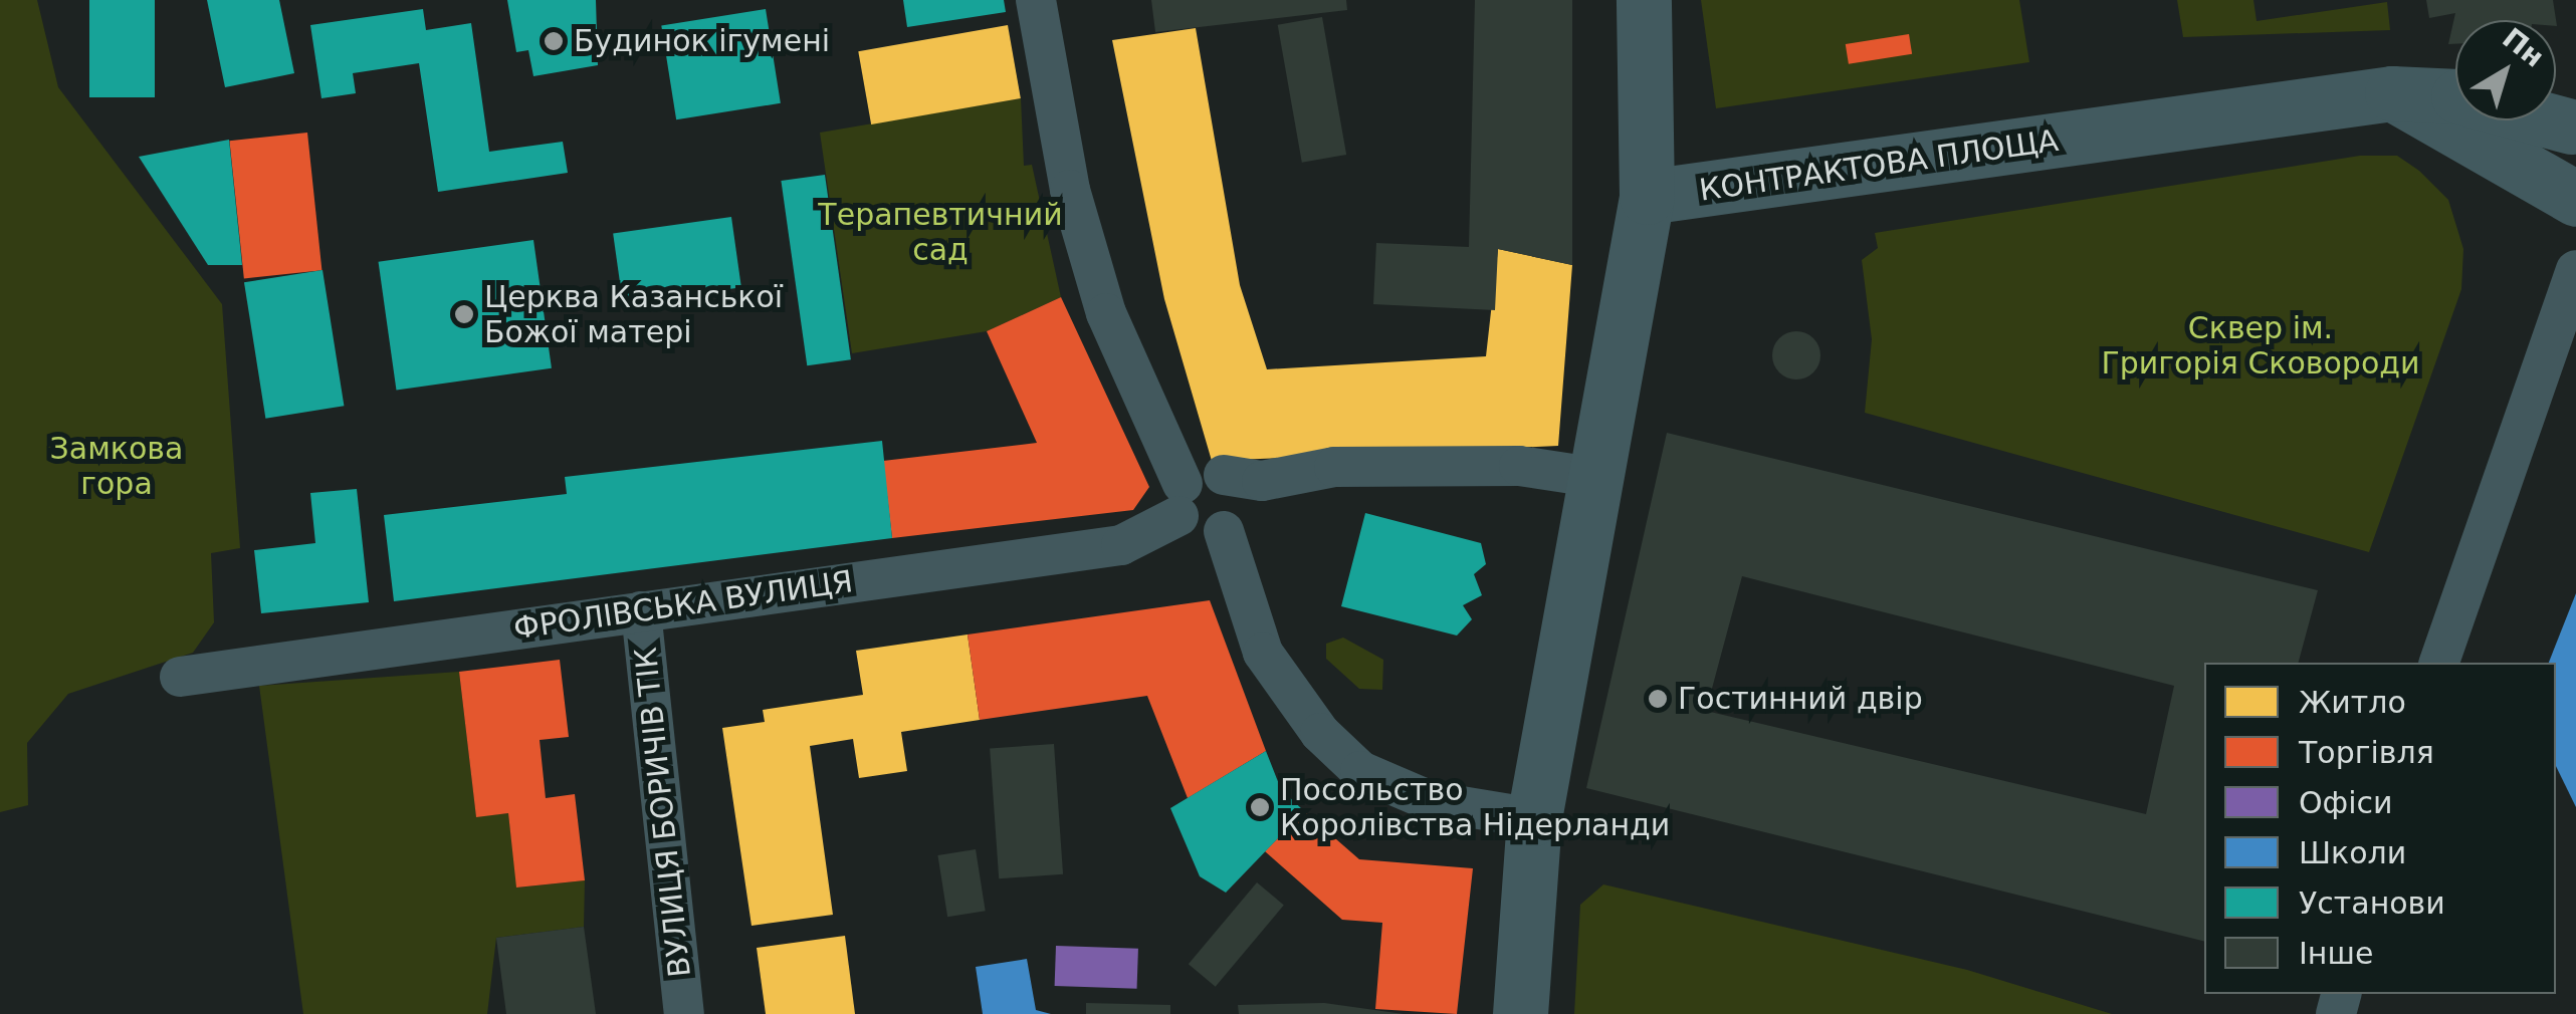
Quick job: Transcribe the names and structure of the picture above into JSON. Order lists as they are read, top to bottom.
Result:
{
  "streets": {
    "street": ["КОНТРАКТОВА ПЛОЩА", "ФРОЛІВСЬКА ВУЛИЦЯ", "ВУЛИЦЯ БОРИЧІВ ТІК"]
  },
  "crossings": [
    ["ФРОЛІВСЬКА ВУЛИЦЯ", "ВУЛИЦЯ БОРИЧІВ ТІК"]
  ],
  "parks": ["Терапевтичний сад", "Сквер ім. Григорія Сковороди", "Замкова гора"],
  "places": [
    "Будинок ігумені",
    "Церква Казанської Божої матері",
    "Гостинний двір",
    "Посольство Королівства Нідерланди"
  ],
  "legend": [
    "Житло",
    "Торгівля",
    "Офіси",
    "Школи",
    "Установи",
    "Інше"
  ],
  "north": "top right"
}
